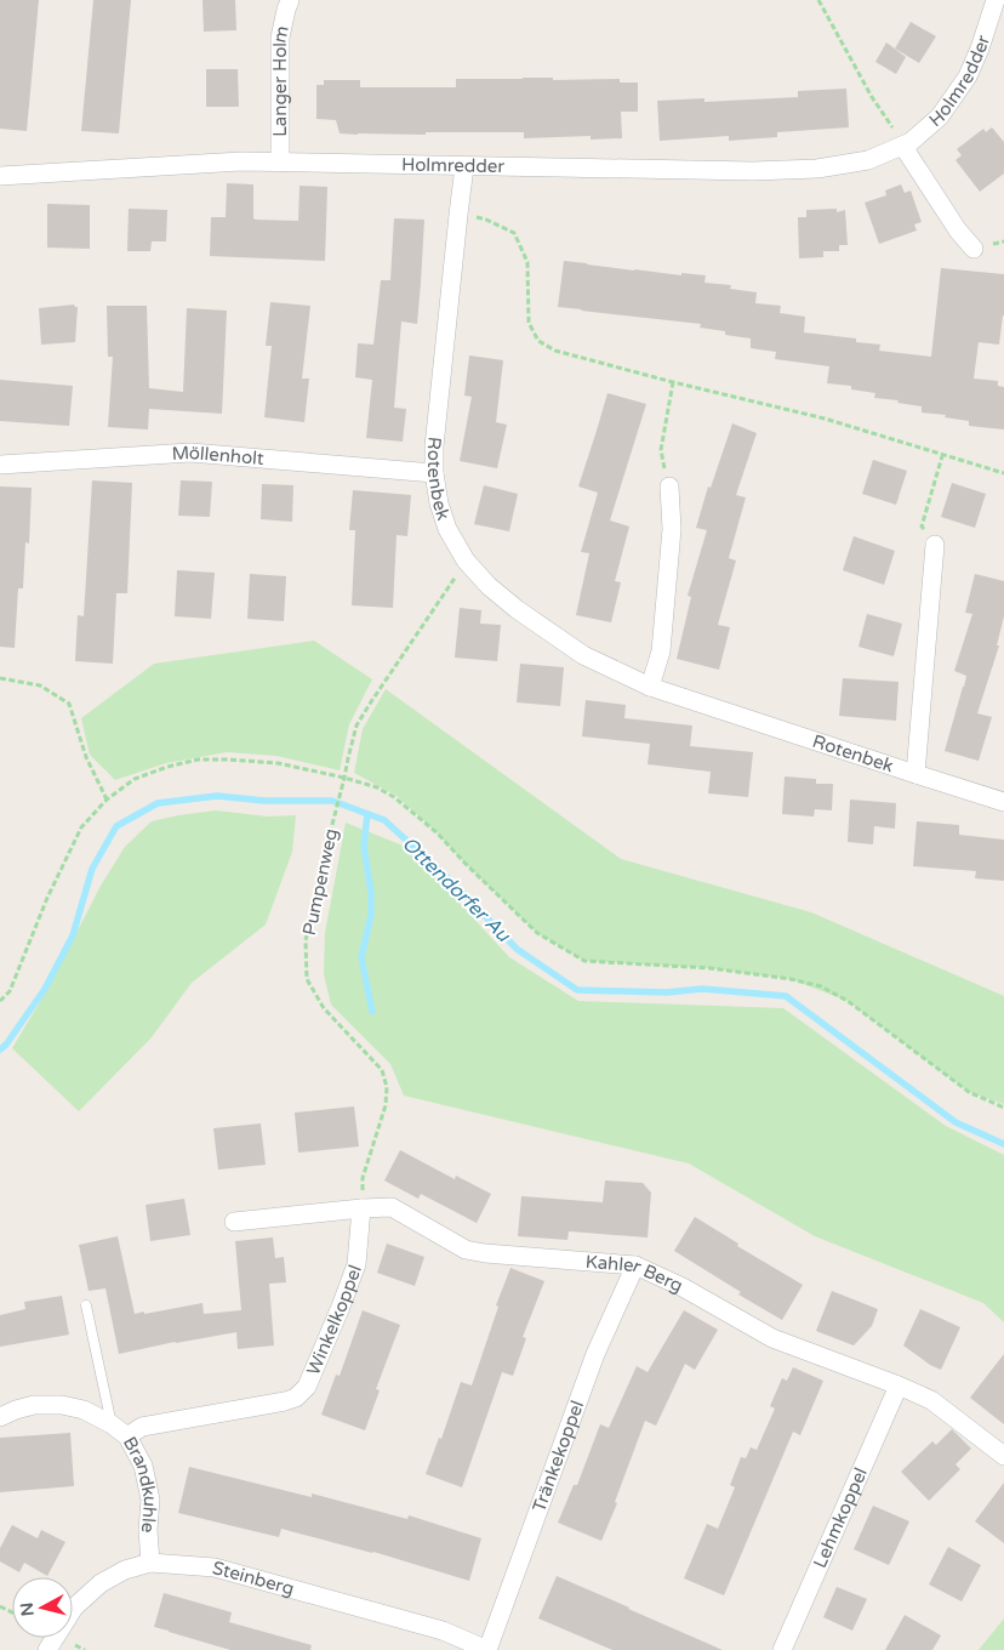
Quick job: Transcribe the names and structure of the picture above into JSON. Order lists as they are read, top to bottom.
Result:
{
  "streets": {
    "street": [
      "Holmredder",
      "Langer Holm",
      "Möllenholt",
      "Rotenbek",
      "Kahler Berg",
      "Winkelkoppel",
      "Tränkekoppel",
      "Brandkuhle",
      "Lehmkoppel",
      "Steinberg"
    ],
    "path": ["Pumpenweg"]
  },
  "crossings": [
    ["Holmredder", "Langer Holm"],
    ["Holmredder", "Rotenbek"],
    ["Möllenholt", "Rotenbek"],
    ["Rotenbek", "Pumpenweg"],
    ["Pumpenweg", "Kahler Berg"],
    ["Pumpenweg", "Winkelkoppel"],
    ["Kahler Berg", "Winkelkoppel"],
    ["Kahler Berg", "Tränkekoppel"],
    ["Kahler Berg", "Lehmkoppel"],
    ["Winkelkoppel", "Brandkuhle"],
    ["Tränkekoppel", "Steinberg"],
    ["Brandkuhle", "Steinberg"]
  ],
  "water": ["Ottendorfer Au"],
  "north": "left"
}
